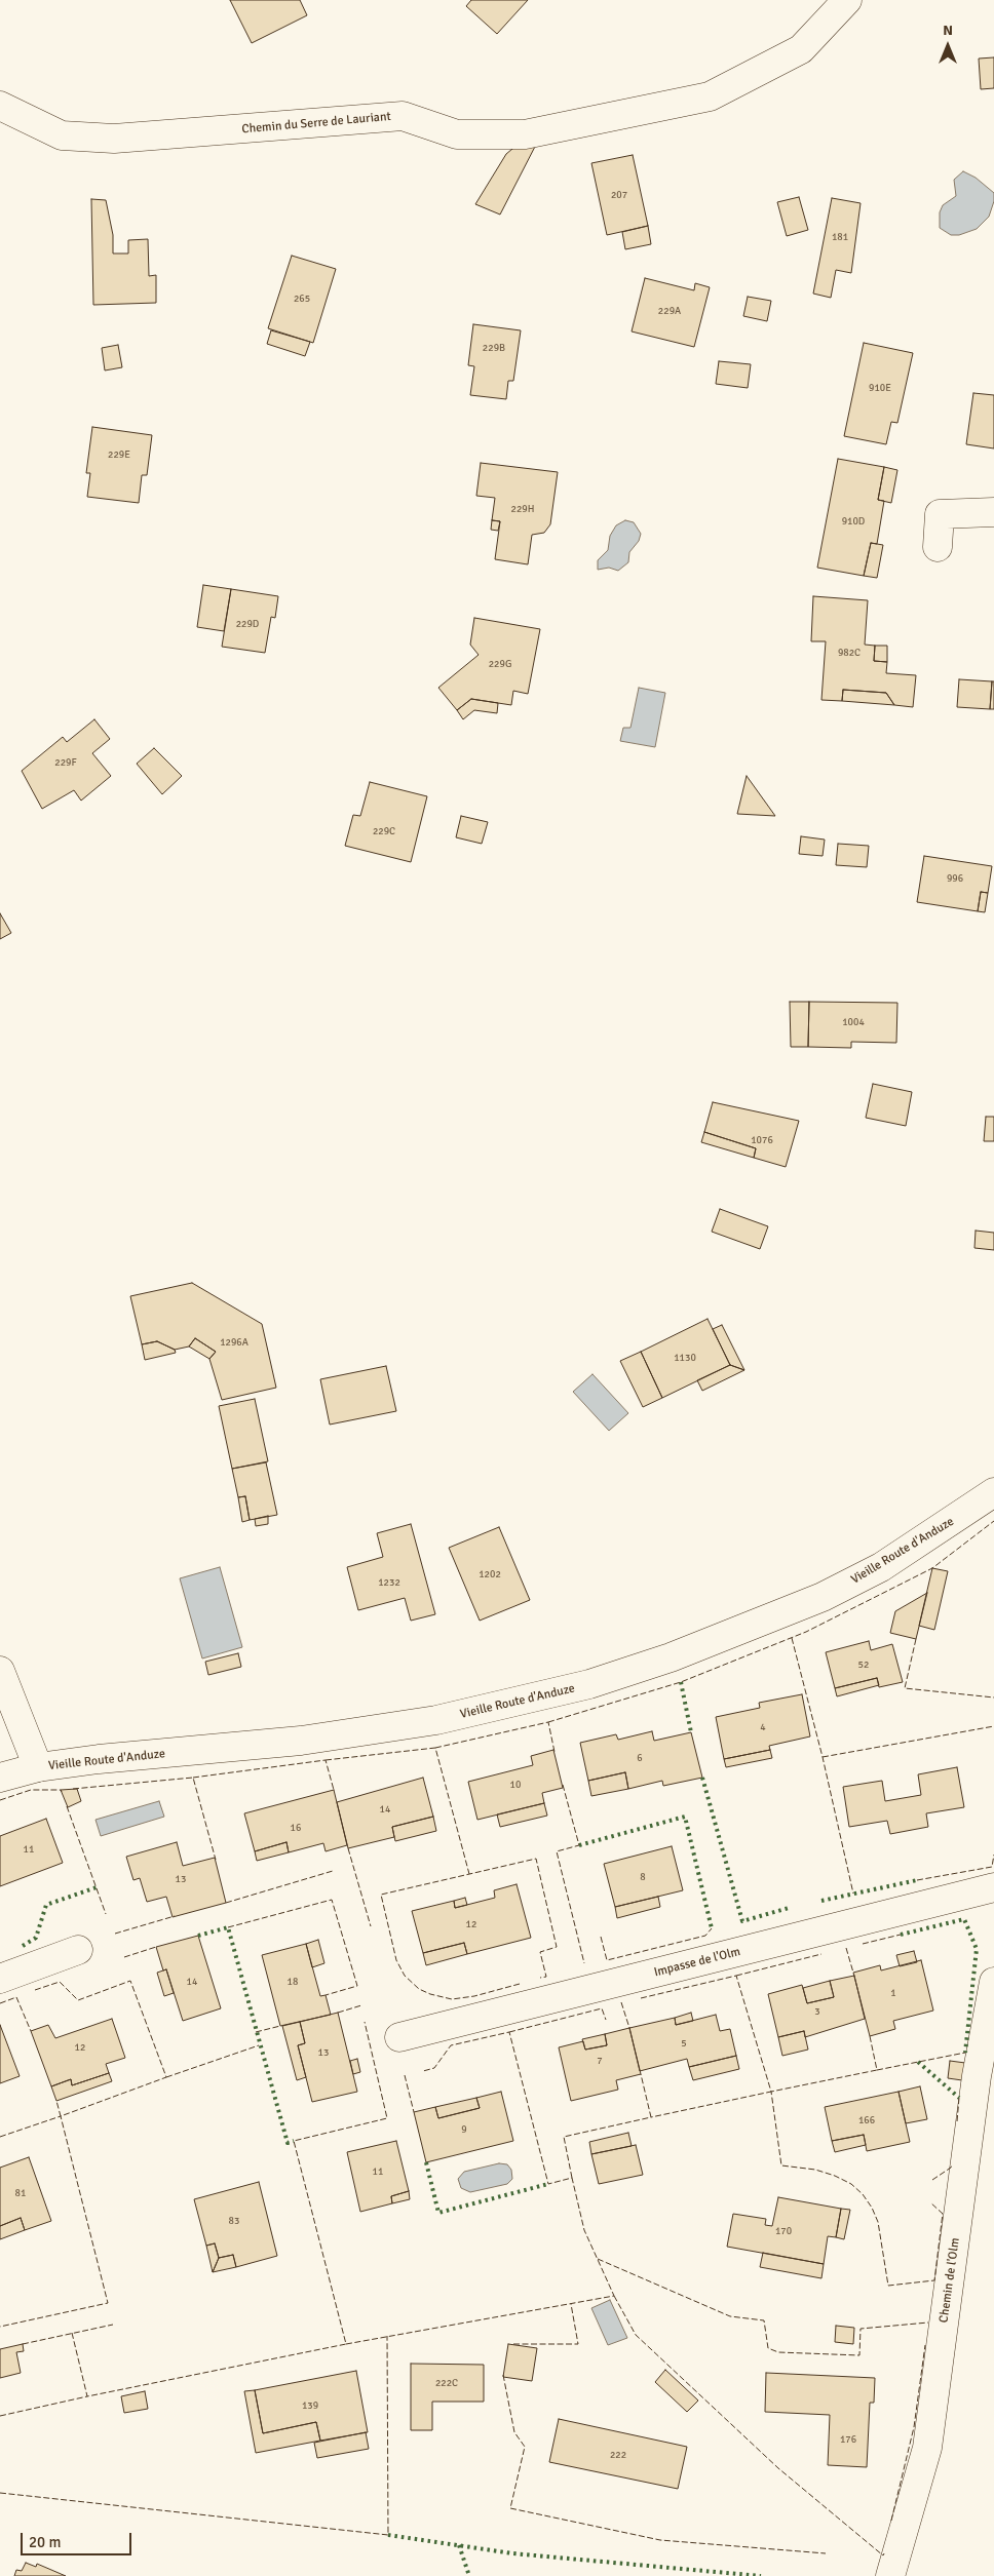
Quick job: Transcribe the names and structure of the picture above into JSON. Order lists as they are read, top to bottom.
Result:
{
  "streets": {
    "street": [
      "Chemin du Serre de Lauriant",
      "Vieille Route d'Anduze",
      "Impasse de l'Olm",
      "Chemin de l'Olm"
    ]
  },
  "house_numbers": [
    "207",
    "181",
    "265",
    "229A",
    "229B",
    "910E",
    "229E",
    "229H",
    "910D",
    "229D",
    "982C",
    "229G",
    "229F",
    "229C",
    "996",
    "1004",
    "1076",
    "1296A",
    "1130",
    "1202",
    "1232",
    "52",
    "4",
    "6",
    "10",
    "14",
    "16",
    "11",
    "8",
    "13",
    "12",
    "14",
    "18",
    "1",
    "3",
    "5",
    "12",
    "13",
    "7",
    "166",
    "9",
    "11",
    "81",
    "83",
    "170",
    "222C",
    "139",
    "176",
    "222"
  ],
  "scale_bar": "20 m",
  "north": "top"
}
